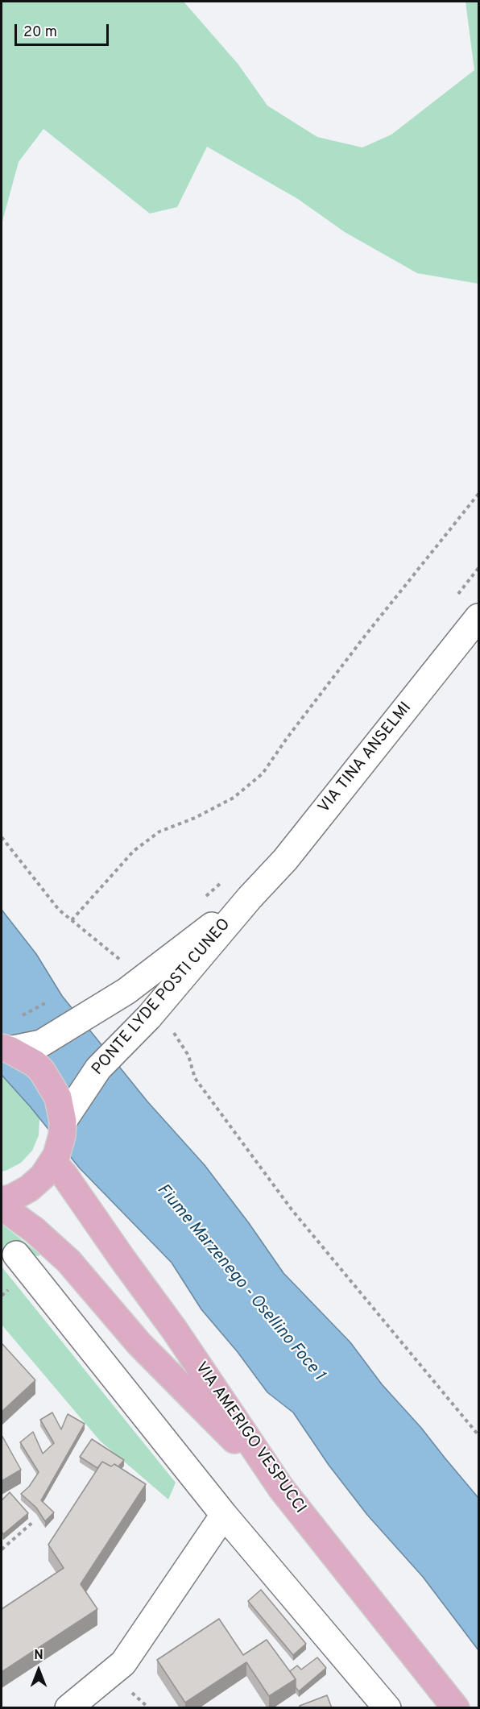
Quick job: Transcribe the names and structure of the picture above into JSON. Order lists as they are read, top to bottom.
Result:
{
  "streets": {
    "main road": ["VIA AMERIGO VESPUCCI"],
    "street": ["VIA TINA ANSELMI", "PONTE LYDE POSTI CUNEO"]
  },
  "crossings": [
    ["VIA TINA ANSELMI", "PONTE LYDE POSTI CUNEO"],
    ["PONTE LYDE POSTI CUNEO", "VIA AMERIGO VESPUCCI"]
  ],
  "water": ["Fiume Marzenego - Osellino Foce 1"],
  "scale_bar": "20 m",
  "north": "top"
}
